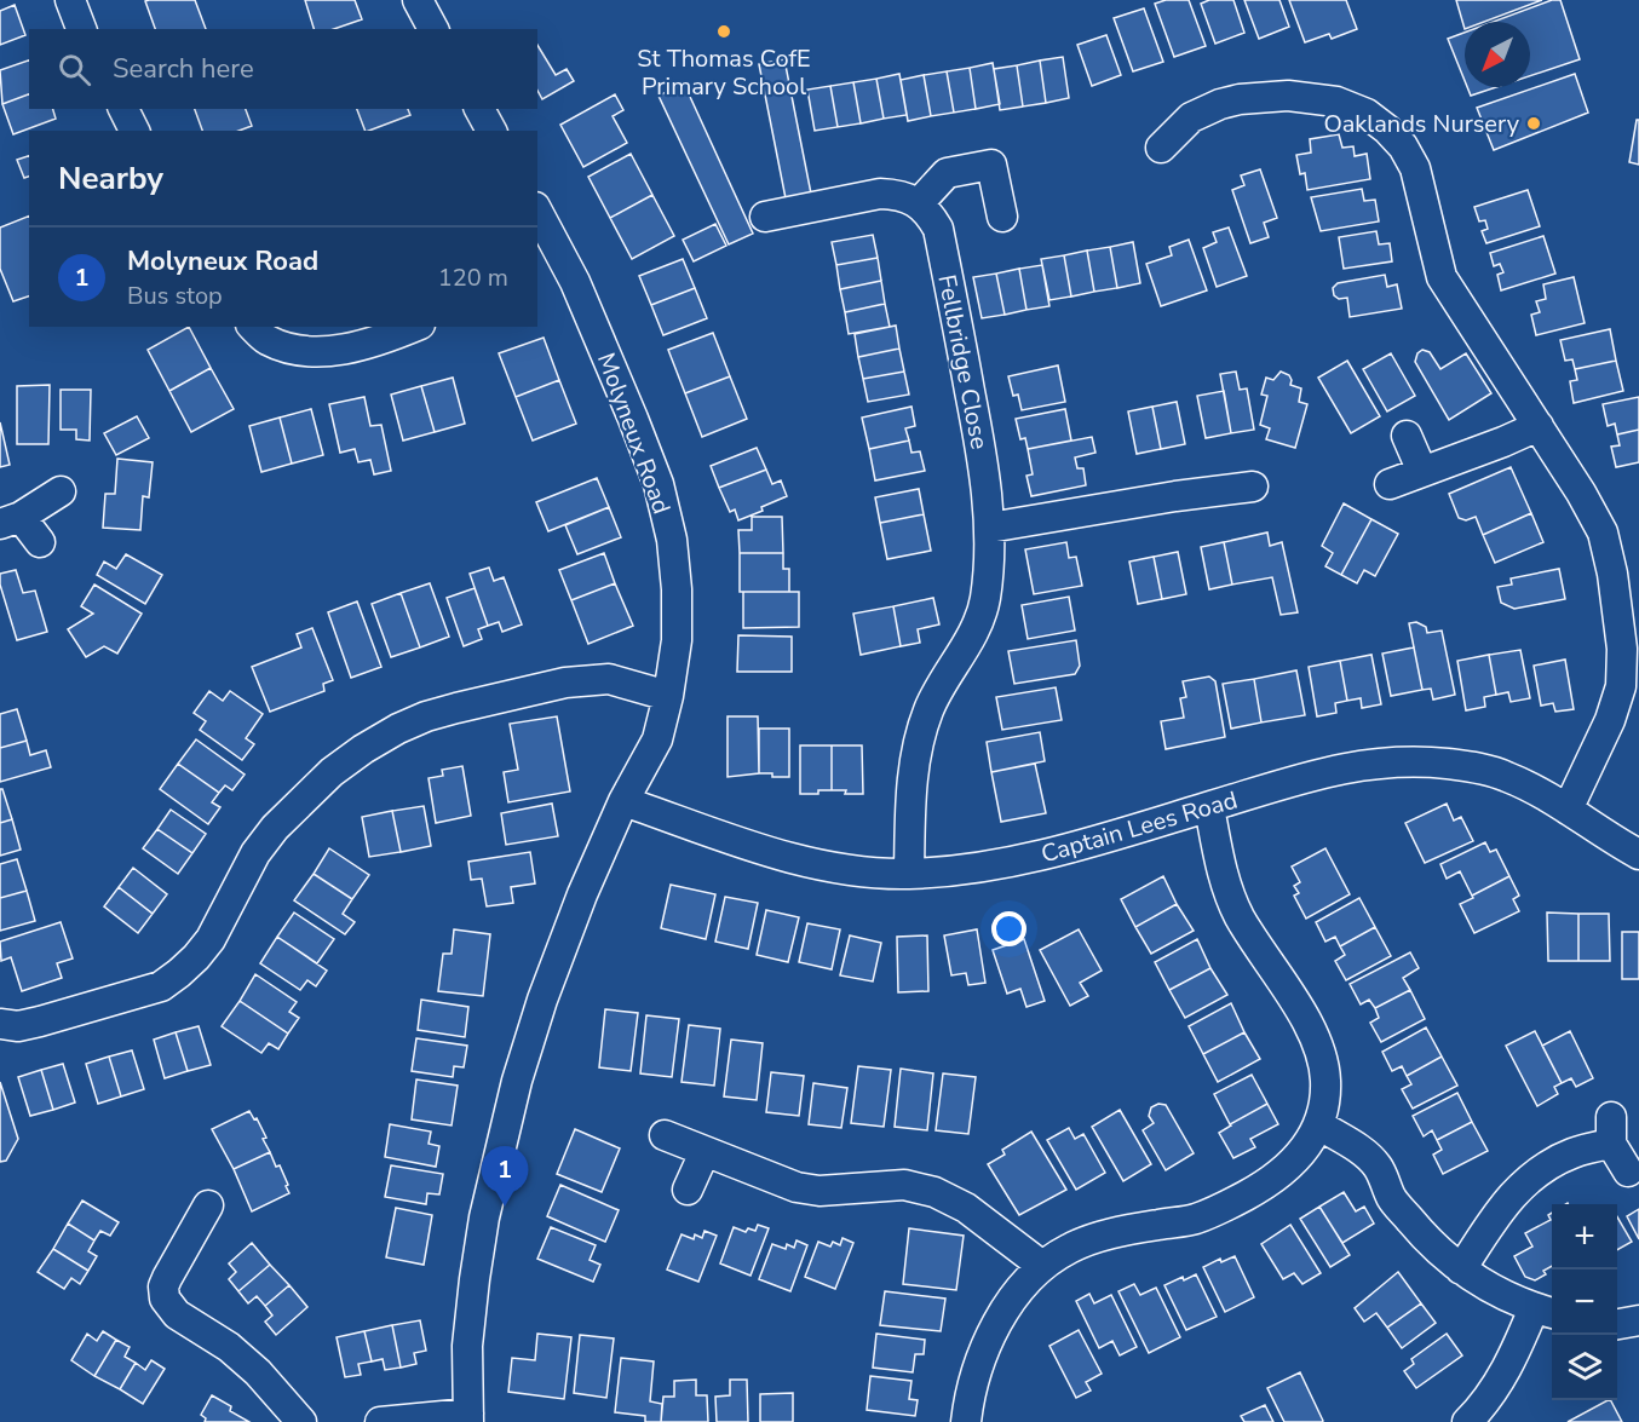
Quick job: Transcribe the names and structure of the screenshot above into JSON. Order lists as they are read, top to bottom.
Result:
{
  "streets": {
    "street": ["Fellbridge Close", "Molyneux Road", "Captain Lees Road"]
  },
  "crossings": [
    ["Fellbridge Close", "Captain Lees Road"],
    ["Molyneux Road", "Captain Lees Road"]
  ],
  "places": ["St Thomas CofE Primary School", "Oaklands Nursery"],
  "north": "bottom left",
  "page": {
    "search": "Search here",
    "heading": "Nearby",
    "list": [
      {
        "mark": "1",
        "name": "Molyneux Road",
        "note": "Bus stop",
        "value": "120 m"
      }
    ],
    "pins": "1",
    "map_buttons": ["+", "−"]
  }
}
